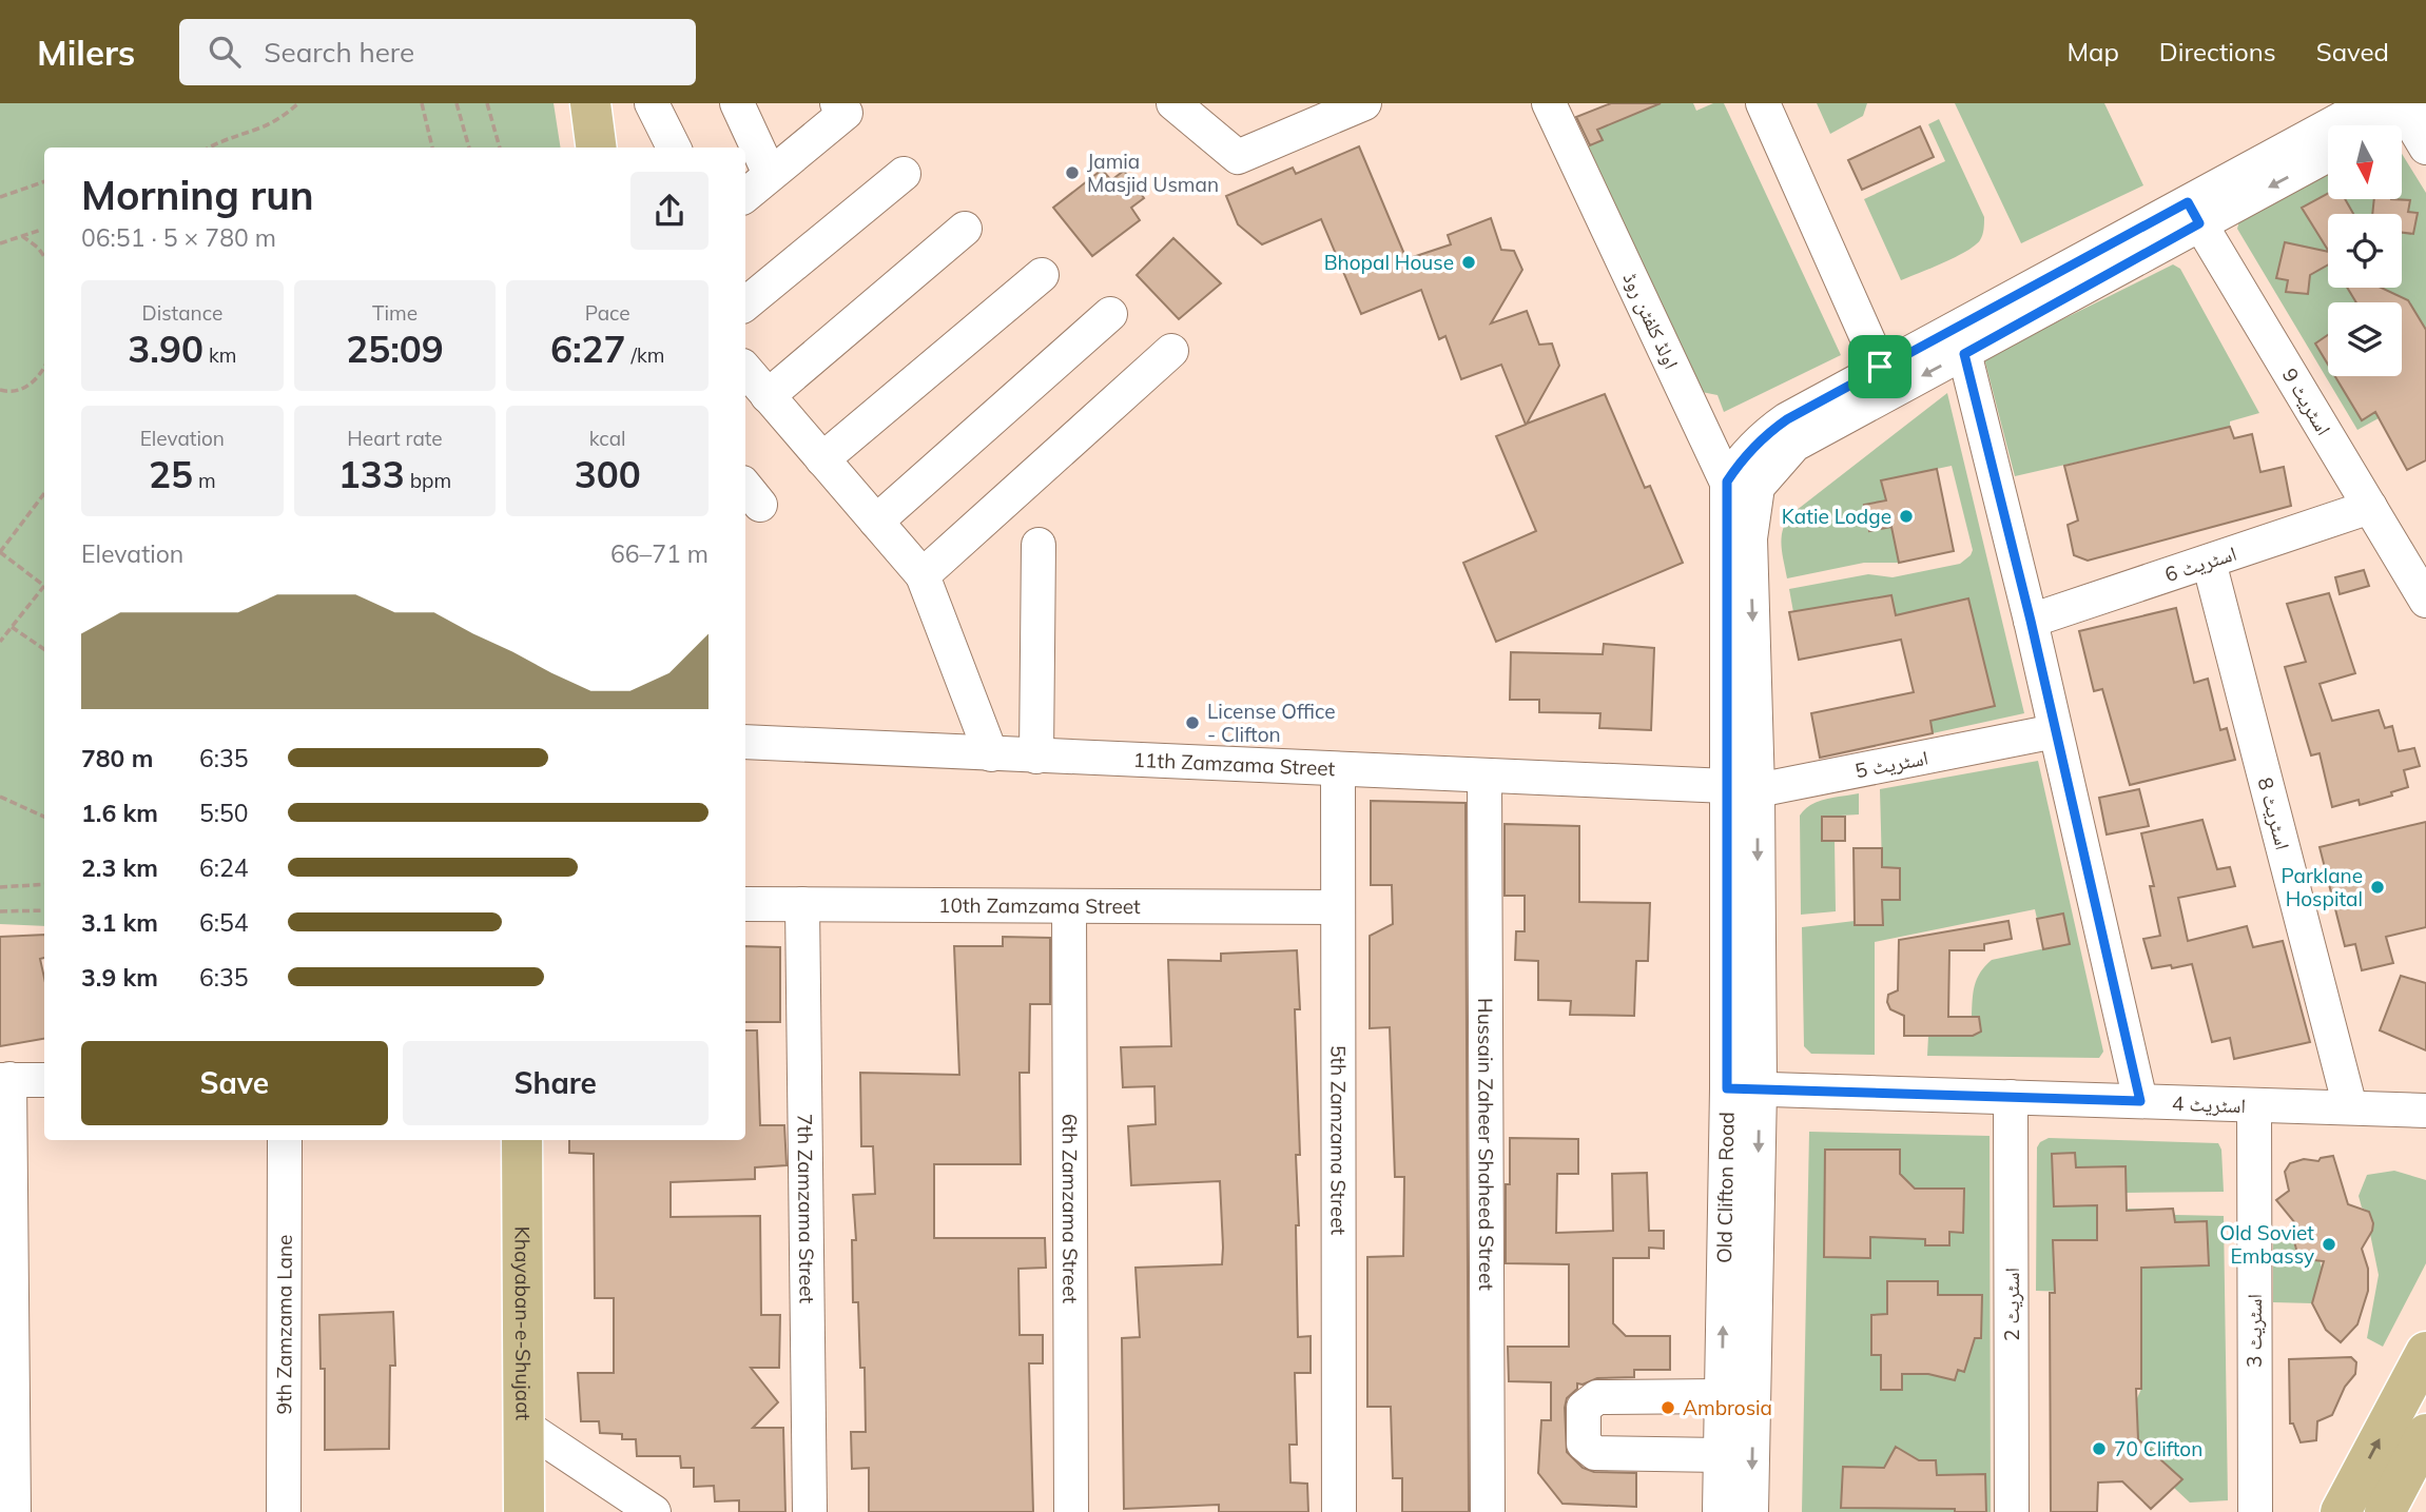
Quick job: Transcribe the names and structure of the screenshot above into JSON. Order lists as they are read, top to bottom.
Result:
{
  "streets": {
    "main road": ["Khayaban-e-Shujaat"],
    "street": [
      "اولڈ کلفٹن روڈ",
      "اسٹریٹ 9",
      "اسٹریٹ 6",
      "اسٹریٹ 5",
      "11th Zamzama Street",
      "اسٹریٹ 8",
      "10th Zamzama Street",
      "اسٹریٹ 4",
      "5th Zamzama Street",
      "Hussain Zaheer Shaheed Street",
      "Old Clifton Road",
      "7th Zamzama Street",
      "6th Zamzama Street",
      "اسٹریٹ 2",
      "9th Zamzama Lane",
      "اسٹریٹ 3"
    ]
  },
  "crossings": [
    ["اولڈ کلفٹن روڈ", "Old Clifton Road"],
    ["اسٹریٹ 9", "اسٹریٹ 6"],
    ["اسٹریٹ 6", "اسٹریٹ 8"],
    ["اسٹریٹ 5", "11th Zamzama Street"],
    ["اسٹریٹ 5", "Old Clifton Road"],
    ["11th Zamzama Street", "5th Zamzama Street"],
    ["11th Zamzama Street", "Hussain Zaheer Shaheed Street"],
    ["11th Zamzama Street", "Old Clifton Road"],
    ["اسٹریٹ 8", "اسٹریٹ 4"],
    ["10th Zamzama Street", "5th Zamzama Street"],
    ["10th Zamzama Street", "7th Zamzama Street"],
    ["10th Zamzama Street", "6th Zamzama Street"],
    ["اسٹریٹ 4", "Old Clifton Road"],
    ["اسٹریٹ 4", "اسٹریٹ 2"],
    ["اسٹریٹ 4", "اسٹریٹ 3"]
  ],
  "places": [
    "Jamia Masjid Usman",
    "Bhopal House",
    "Katie Lodge",
    "License Office - Clifton",
    "Parklane Hospital",
    "Old Soviet Embassy",
    "Ambrosia",
    "70 Clifton"
  ],
  "north": "bottom",
  "page": {
    "header": "Milers",
    "search": "Search here",
    "nav": ["Map", "Directions", "Saved"],
    "heading": ["Morning run", "06:51 · 5 × 780 m"],
    "stats": [
      ["Distance", "3.90 km"],
      ["Time", "25:09"],
      ["Pace", "6:27 /km"],
      ["Elevation", "25 m"],
      ["Heart rate", "133 bpm"],
      ["kcal", "300"]
    ],
    "chart": ["Elevation", "66–71 m"],
    "list": [
      {
        "name": "780 m",
        "note": "6:35"
      },
      {
        "name": "1.6 km",
        "note": "5:50"
      },
      {
        "name": "2.3 km",
        "note": "6:24"
      },
      {
        "name": "3.1 km",
        "note": "6:54"
      },
      {
        "name": "3.9 km",
        "note": "6:35"
      }
    ],
    "buttons": ["Save", "Share"]
  }
}
